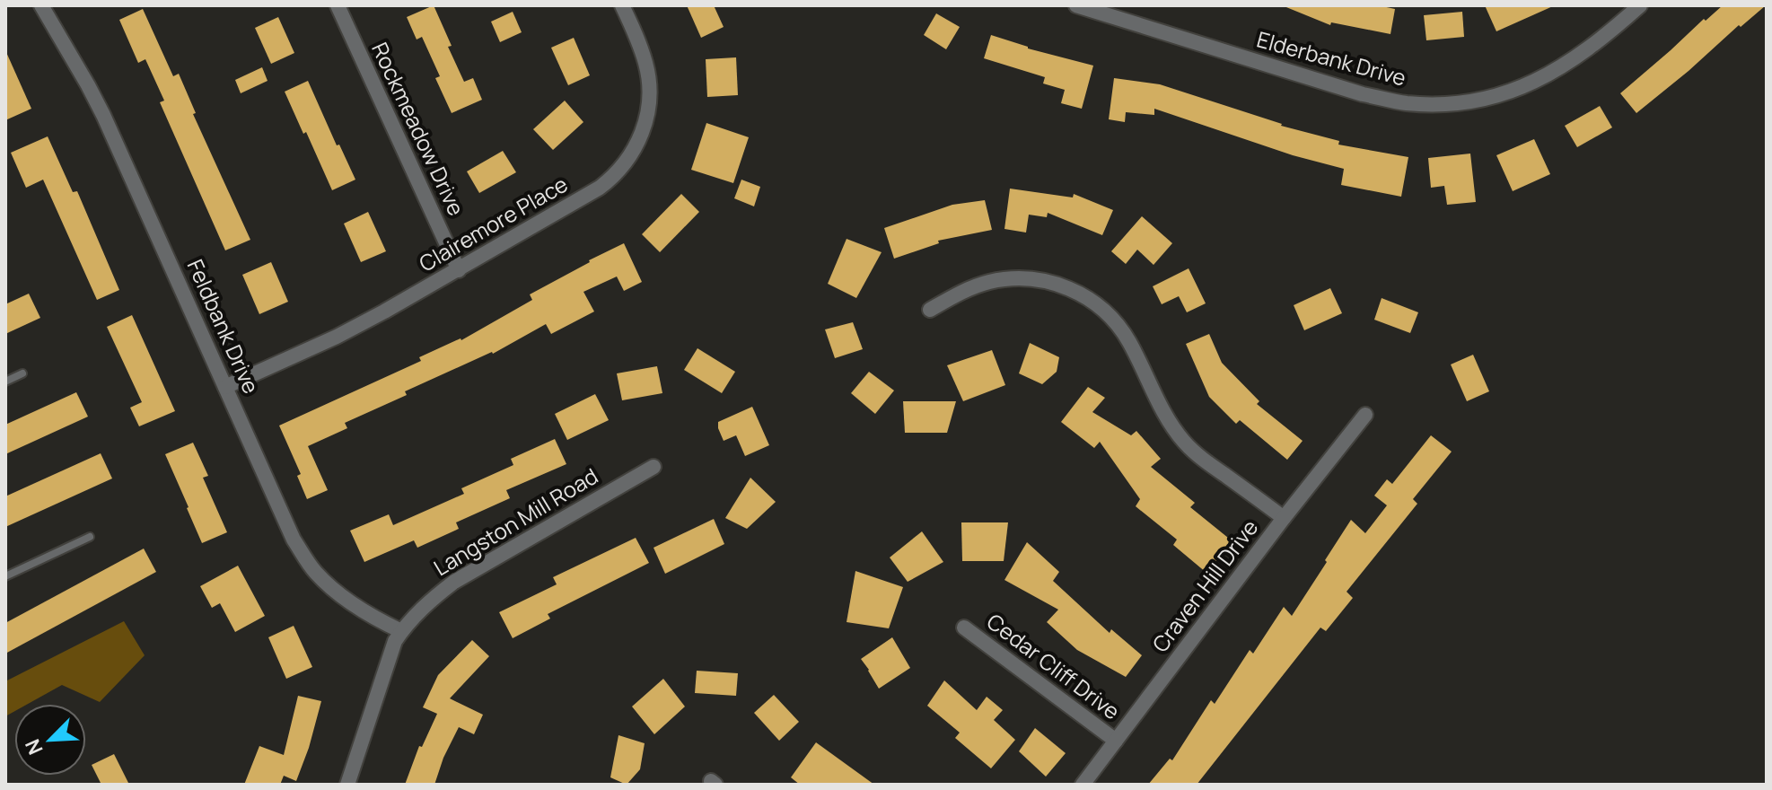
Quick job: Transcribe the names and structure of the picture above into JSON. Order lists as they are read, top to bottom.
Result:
{
  "streets": {
    "street": [
      "Elderbank Drive",
      "Rockmeadow Drive",
      "Clairemore Place",
      "Feldbank Drive",
      "Langston Mill Road",
      "Craven Hill Drive",
      "Cedar Cliff Drive"
    ]
  },
  "crossings": [
    ["Rockmeadow Drive", "Clairemore Place"],
    ["Clairemore Place", "Feldbank Drive"],
    ["Feldbank Drive", "Langston Mill Road"],
    ["Craven Hill Drive", "Cedar Cliff Drive"]
  ],
  "north": "bottom left"
}
